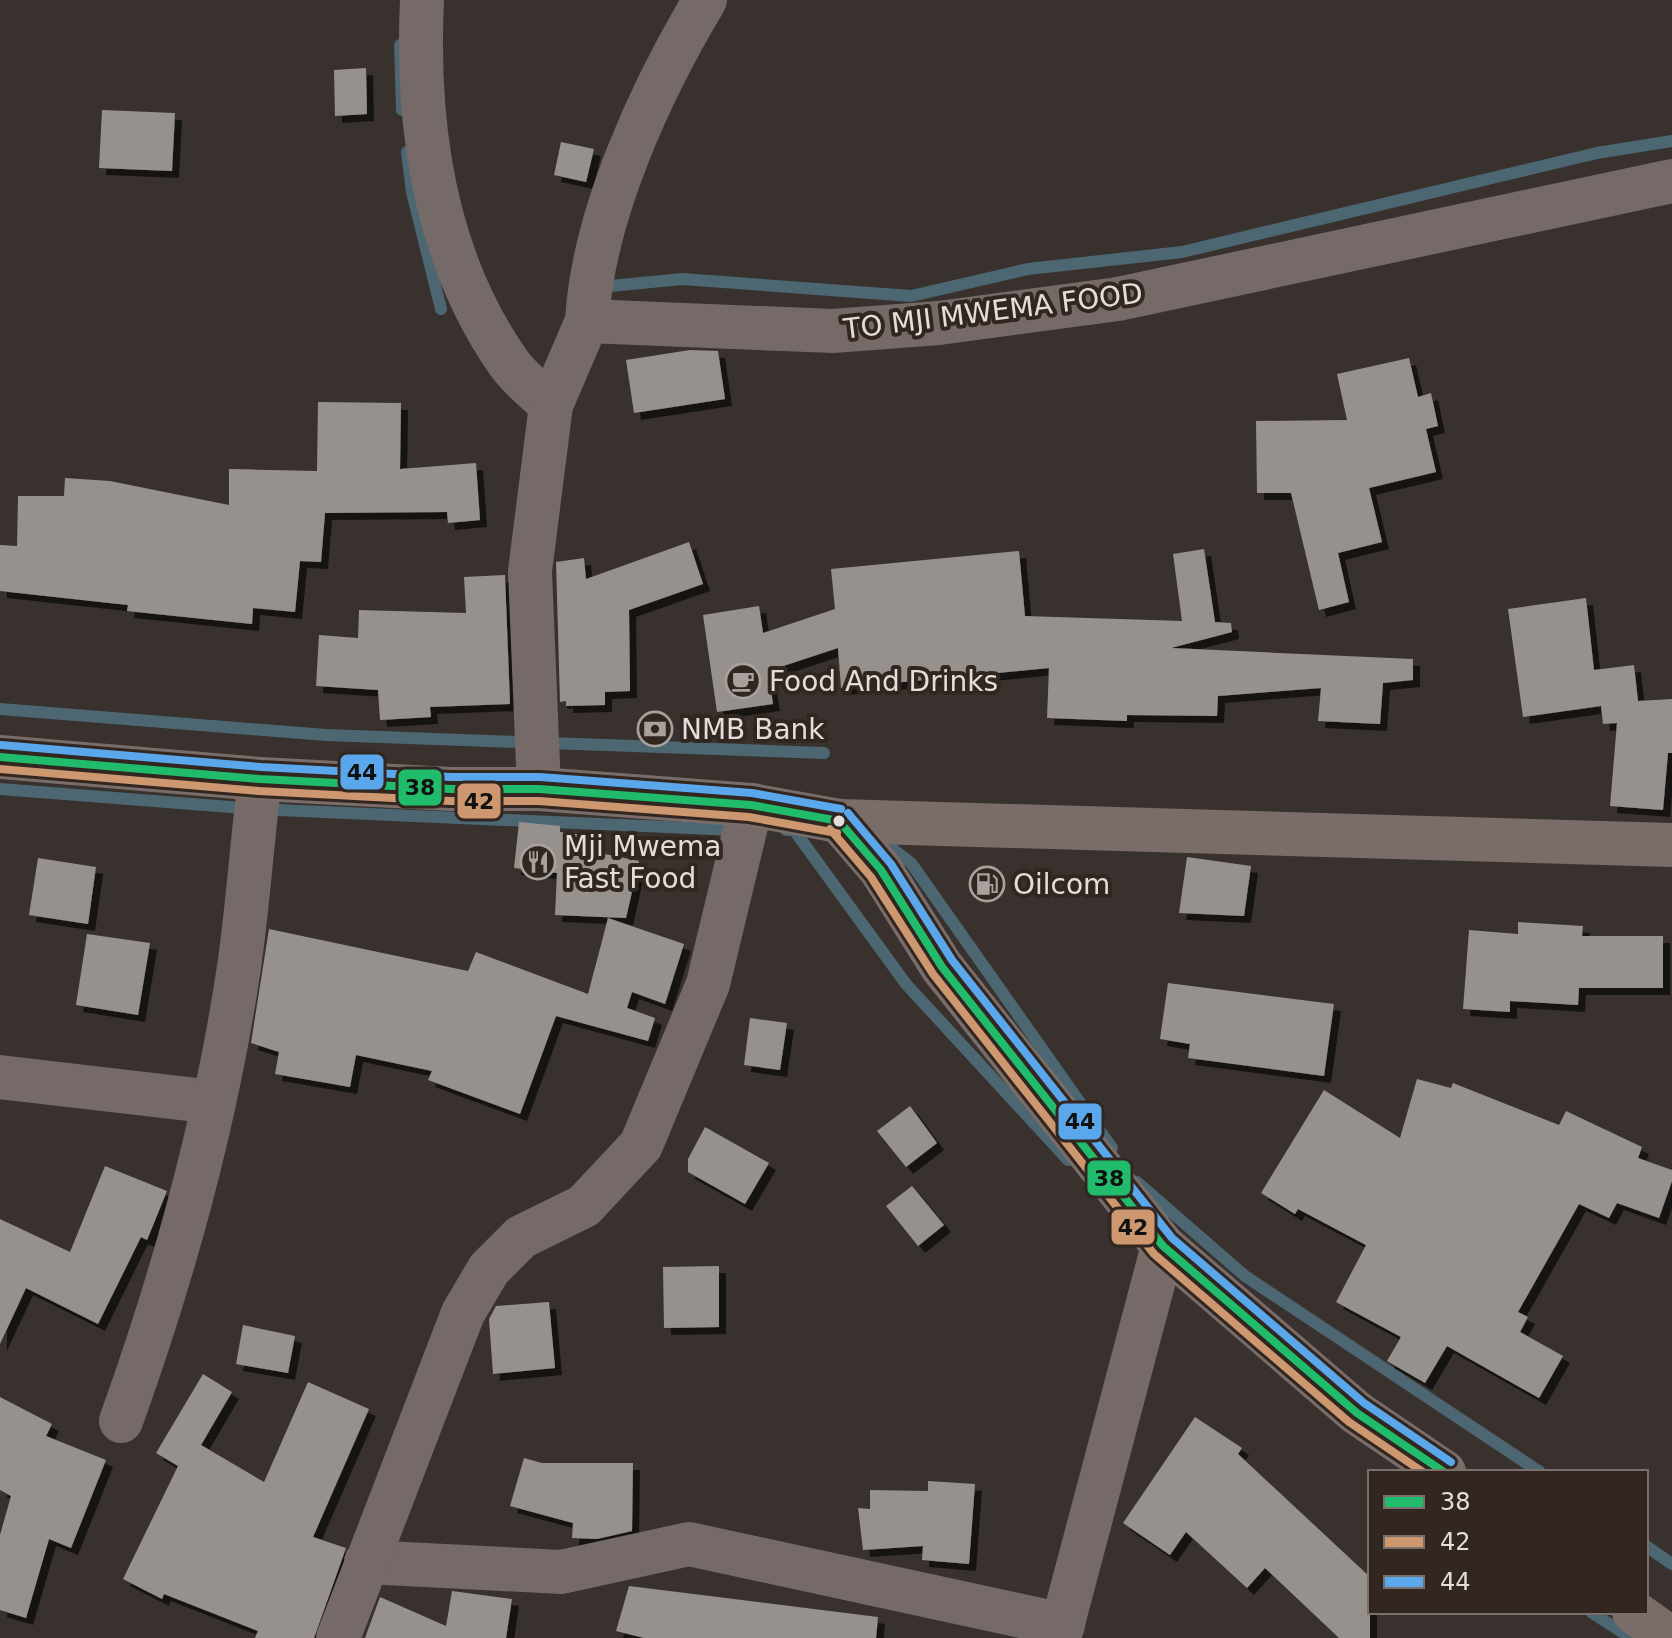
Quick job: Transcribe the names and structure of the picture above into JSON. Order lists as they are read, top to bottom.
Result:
{
  "streets": {
    "street": ["TO MJI MWEMA FOOD"]
  },
  "places": {
    "cafe": ["Food And Drinks"],
    "bank": ["NMB Bank"],
    "restaurant": ["Mji Mwema Fast Food"],
    "fuel station": ["Oilcom"]
  },
  "lines": ["transit line 44", "transit line 38", "transit line 42"],
  "legend": ["38", "42", "44"]
}
